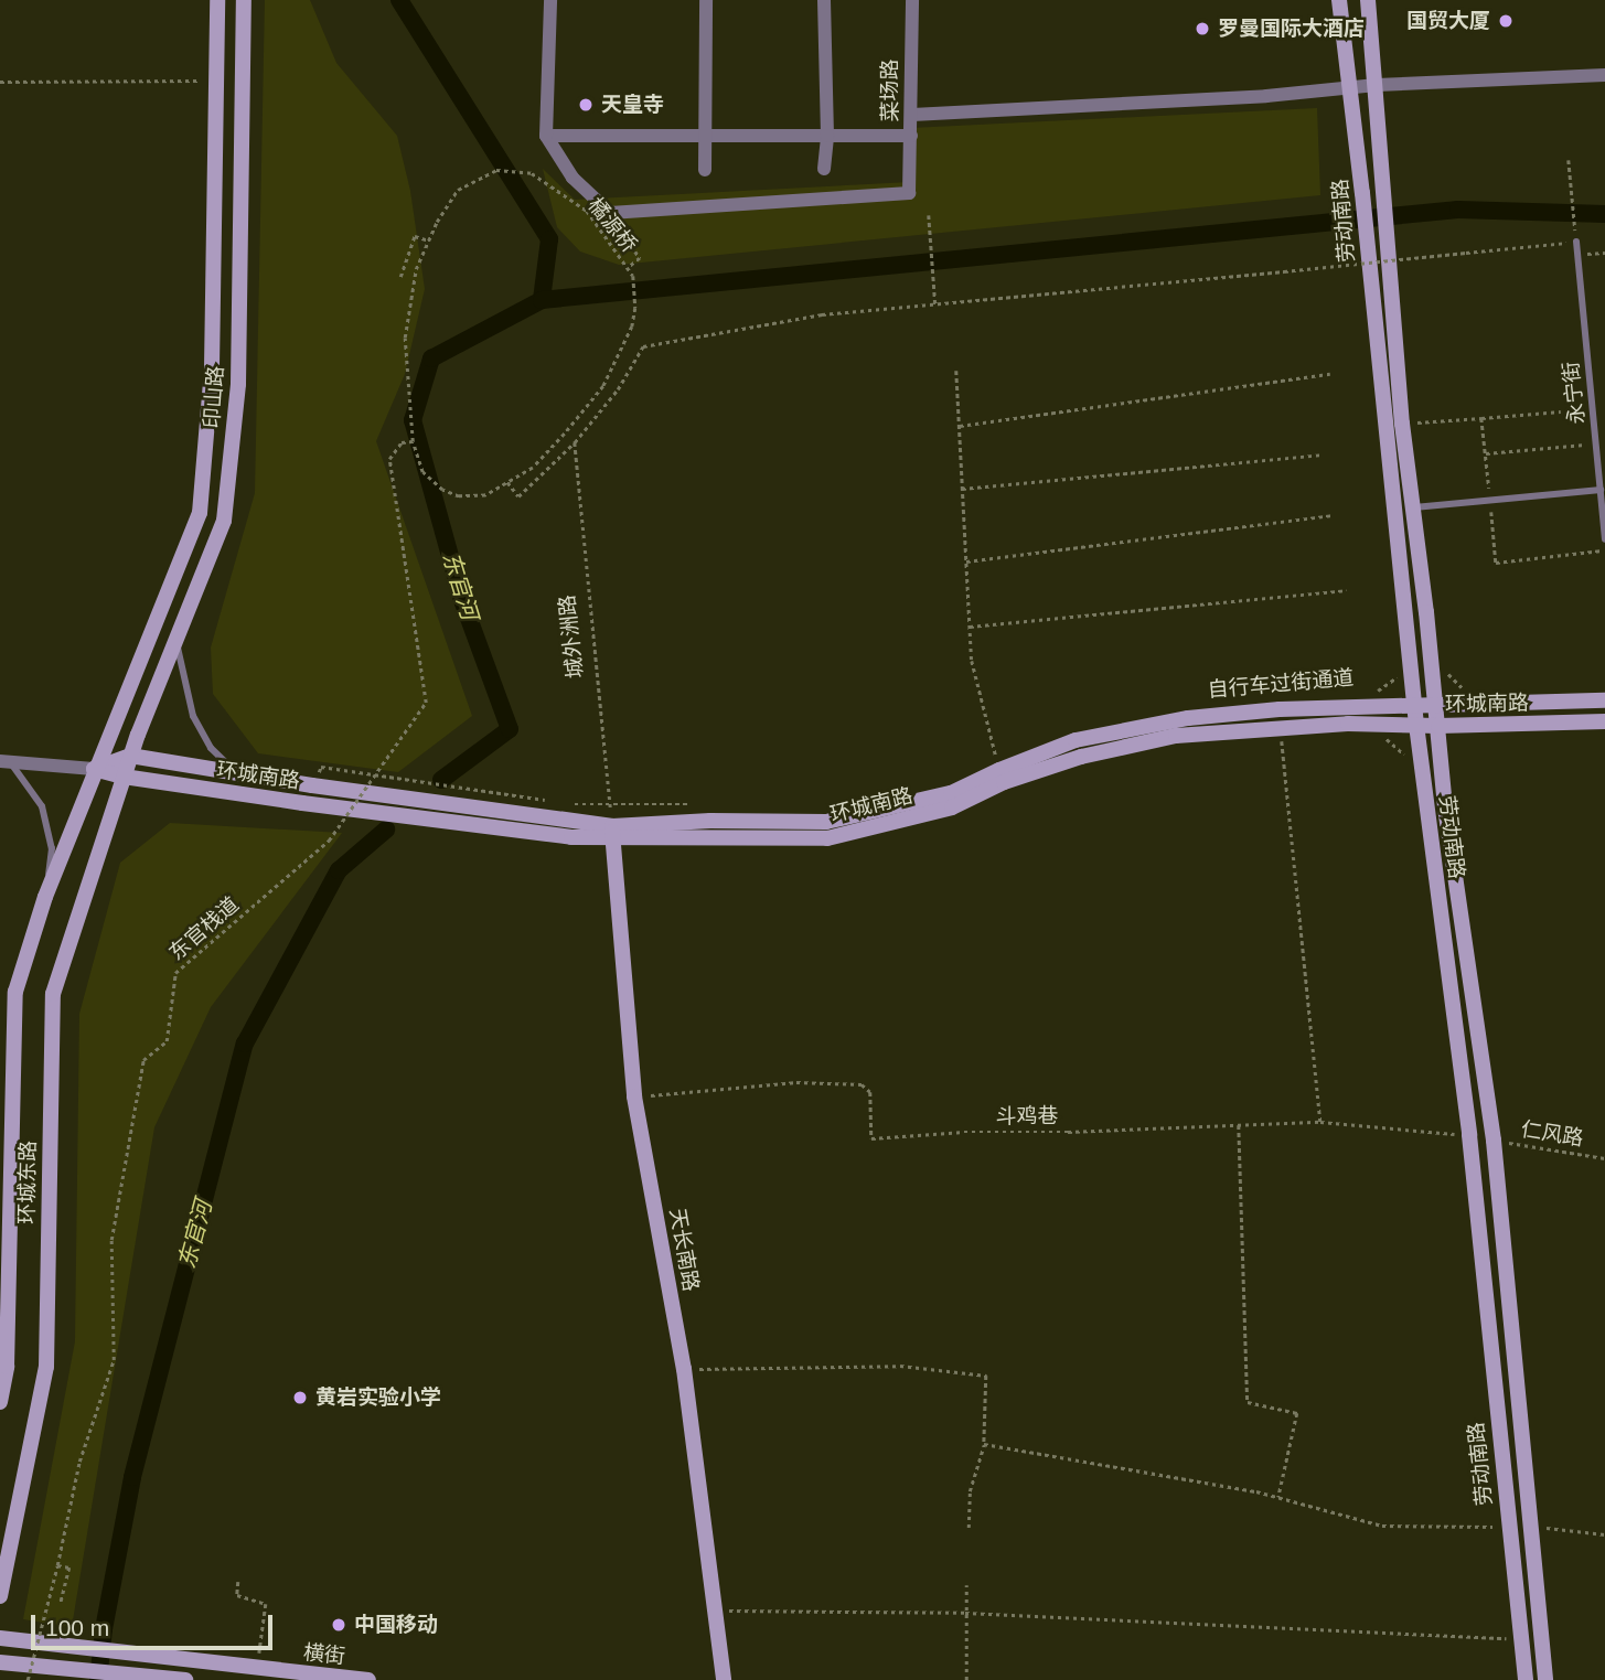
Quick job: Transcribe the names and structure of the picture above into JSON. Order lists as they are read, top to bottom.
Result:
{
  "streets": {
    "main road": [
      "劳动南路",
      "印山路",
      "环城南路",
      "环城东路",
      "天长南路",
      "横街"
    ],
    "street": ["菜场路"],
    "lane": ["永宁街"],
    "path": [
      "橘源桥",
      "城外洲路",
      "自行车过街通道",
      "东官栈道",
      "斗鸡巷",
      "仁风路"
    ]
  },
  "crossings": [
    ["劳动南路", "环城南路"],
    ["劳动南路", "斗鸡巷"],
    ["劳动南路", "仁风路"],
    ["橘源桥", "东官栈道"],
    ["印山路", "环城南路"],
    ["印山路", "环城东路"],
    ["城外洲路", "环城南路"],
    ["城外洲路", "天长南路"],
    ["环城南路", "环城东路"],
    ["环城南路", "天长南路"],
    ["斗鸡巷", "天长南路"]
  ],
  "water": ["东官河"],
  "places": [
    "国贸大厦",
    "罗曼国际大酒店",
    "天皇寺",
    "黄岩实验小学",
    "中国移动"
  ],
  "scale_bar": "100 m"
}
